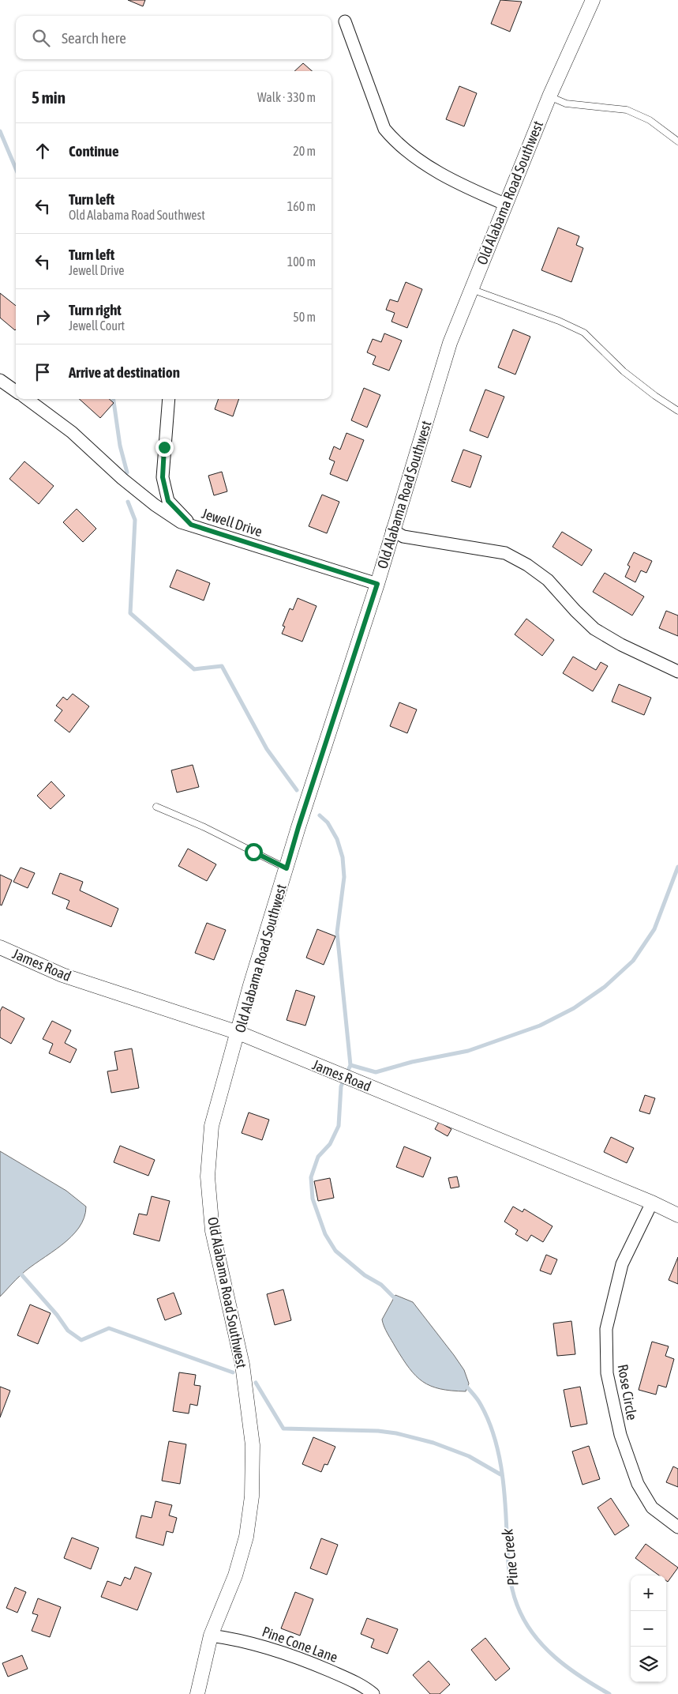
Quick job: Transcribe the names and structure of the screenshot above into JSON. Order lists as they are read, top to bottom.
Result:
{
  "streets": {
    "street": [
      "Old Alabama Road Southwest",
      "Jewell Drive",
      "James Road",
      "Rose Circle",
      "Pine Cone Lane"
    ]
  },
  "crossings": [
    ["Old Alabama Road Southwest", "Jewell Drive"],
    ["Old Alabama Road Southwest", "James Road"],
    ["Old Alabama Road Southwest", "Pine Cone Lane"],
    ["James Road", "Rose Circle"]
  ],
  "water": ["Pine Creek"],
  "page": {
    "search": "Search here",
    "heading": ["5 min", "Walk · 330 m"],
    "list": [
      ["Continue", "20 m"],
      ["Turn left", "Old Alabama Road Southwest", "160 m"],
      ["Turn left", "Jewell Drive", "100 m"],
      ["Turn right", "Jewell Court", "50 m"],
      "Arrive at destination"
    ],
    "map_buttons": ["+", "−"]
  }
}
